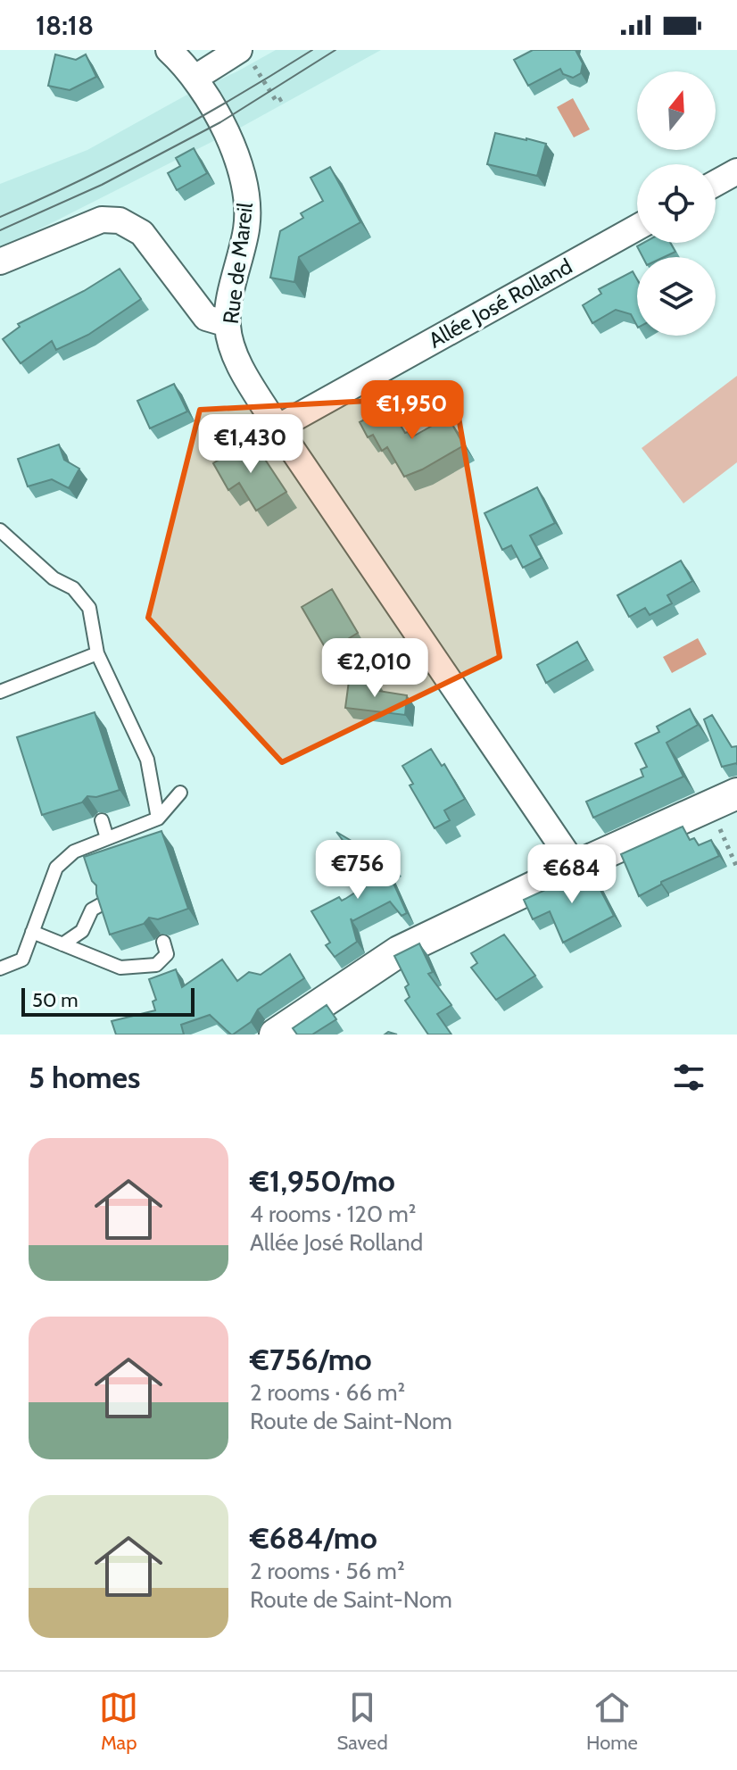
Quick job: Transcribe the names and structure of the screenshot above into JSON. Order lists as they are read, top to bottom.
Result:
{
  "streets": {
    "street": ["Rue de Mareil", "Allée José Rolland"]
  },
  "crossings": [
    ["Rue de Mareil", "Allée José Rolland"]
  ],
  "scale_bar": "50 m",
  "north": "top",
  "page": {
    "status": "18:18",
    "price": [
      "€1,950",
      "€1,430",
      "€2,010",
      "€756",
      "€684"
    ],
    "scale": "50 m",
    "heading": "5 homes",
    "list": [
      {
        "name": "€1,950/mo",
        "note": "4 rooms · 120 m² · Allée José Rolland"
      },
      {
        "name": "€756/mo",
        "note": "2 rooms · 66 m² · Route de Saint-Nom"
      },
      {
        "name": "€684/mo",
        "note": "2 rooms · 56 m² · Route de Saint-Nom"
      }
    ],
    "tabs": ["Map", "Saved", "Home"]
  }
}
